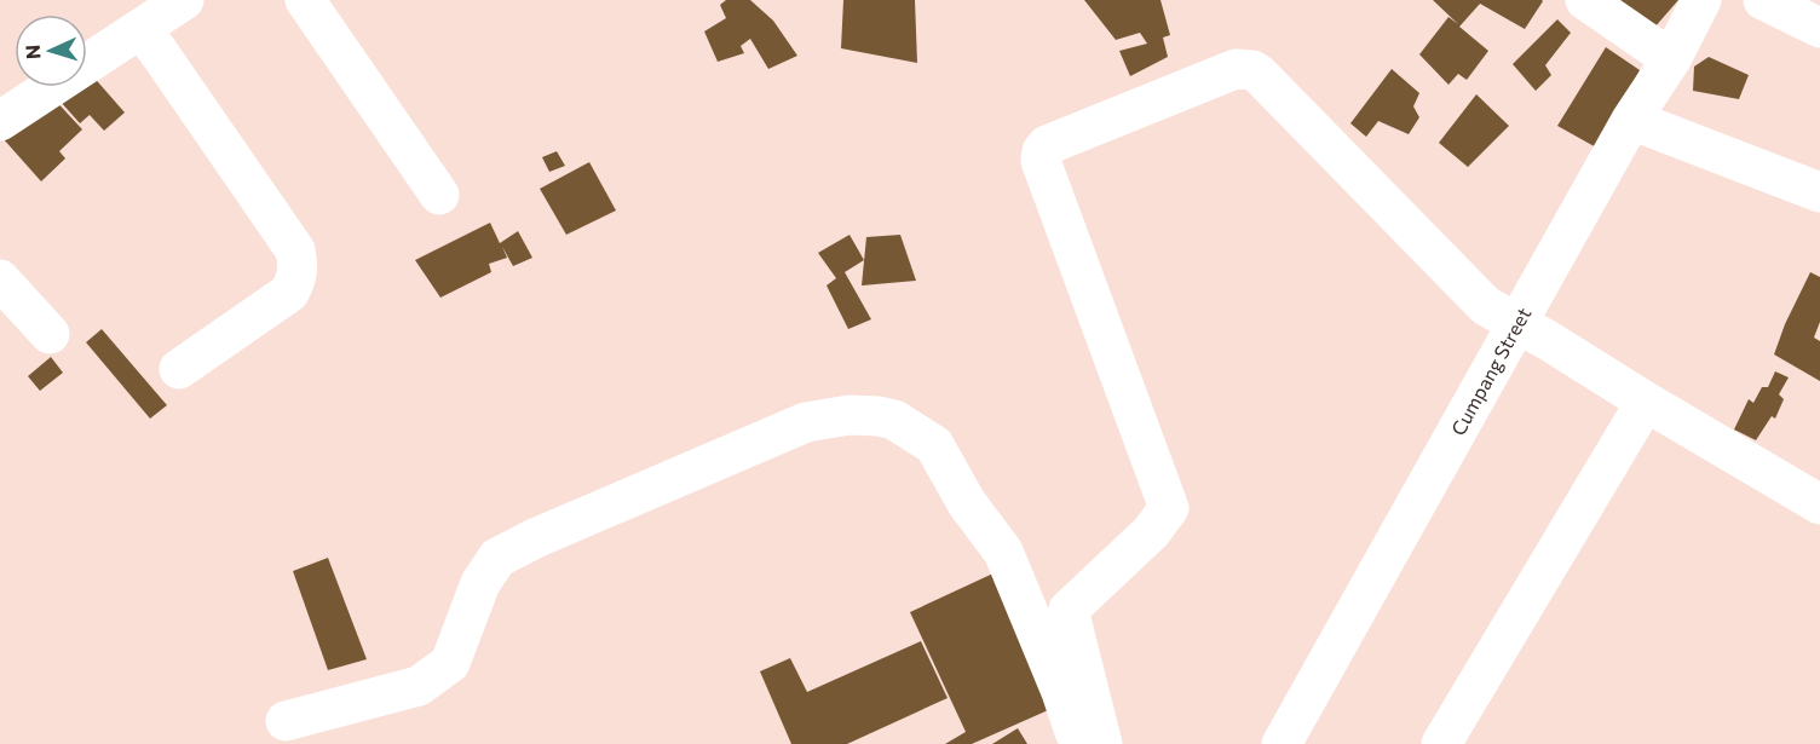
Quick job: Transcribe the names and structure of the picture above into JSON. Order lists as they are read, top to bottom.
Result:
{
  "streets": {
    "street": ["Cumpang Street"]
  },
  "north": "left"
}
